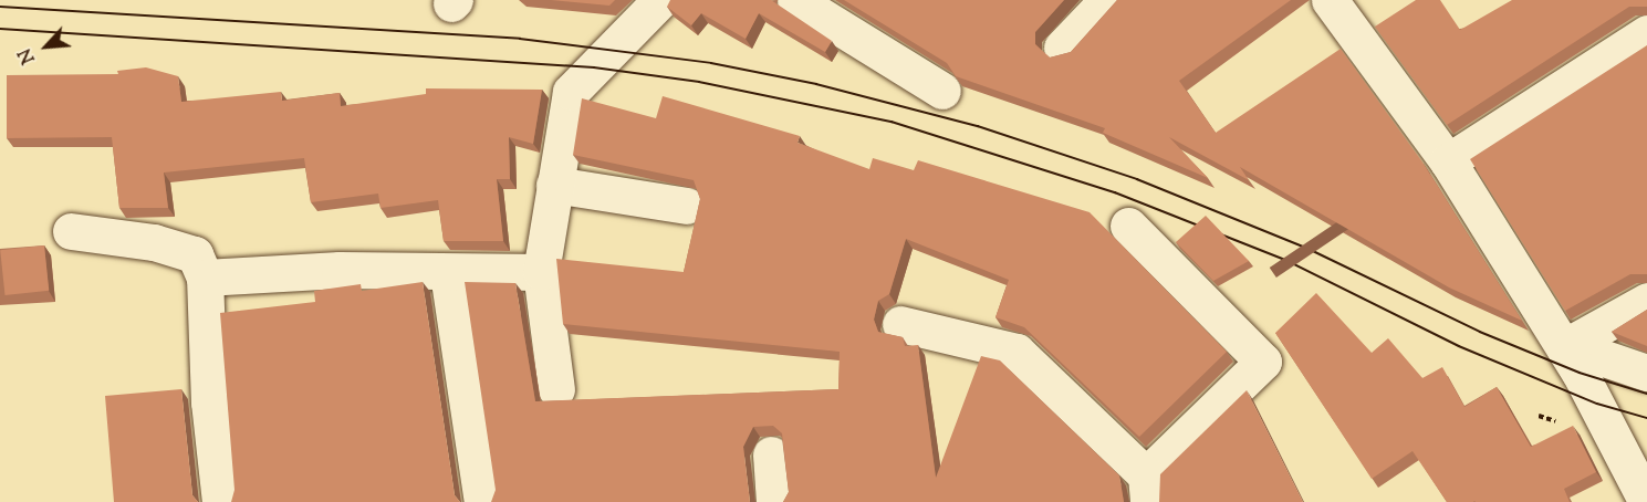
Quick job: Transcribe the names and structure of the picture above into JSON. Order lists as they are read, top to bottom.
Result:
{
  "north": "bottom left"
}
